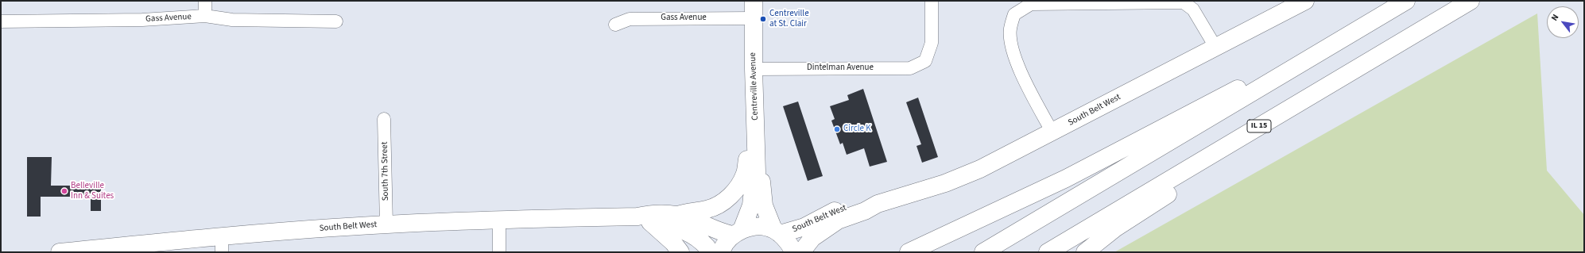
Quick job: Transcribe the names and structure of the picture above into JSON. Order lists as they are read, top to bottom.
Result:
{
  "streets": {
    "main road": ["Centreville Avenue", "South Belt West", "IL 15"],
    "street": ["Gass Avenue", "Dintelman Avenue", "South 7th Street"]
  },
  "crossings": [
    ["Gass Avenue", "Centreville Avenue"],
    ["Dintelman Avenue", "Centreville Avenue"],
    ["Centreville Avenue", "South Belt West"],
    ["South Belt West", "South 7th Street"]
  ],
  "places": ["Centreville at St. Clair", "Circle K", "Belleville Inn & Suites"],
  "north": "top left"
}
